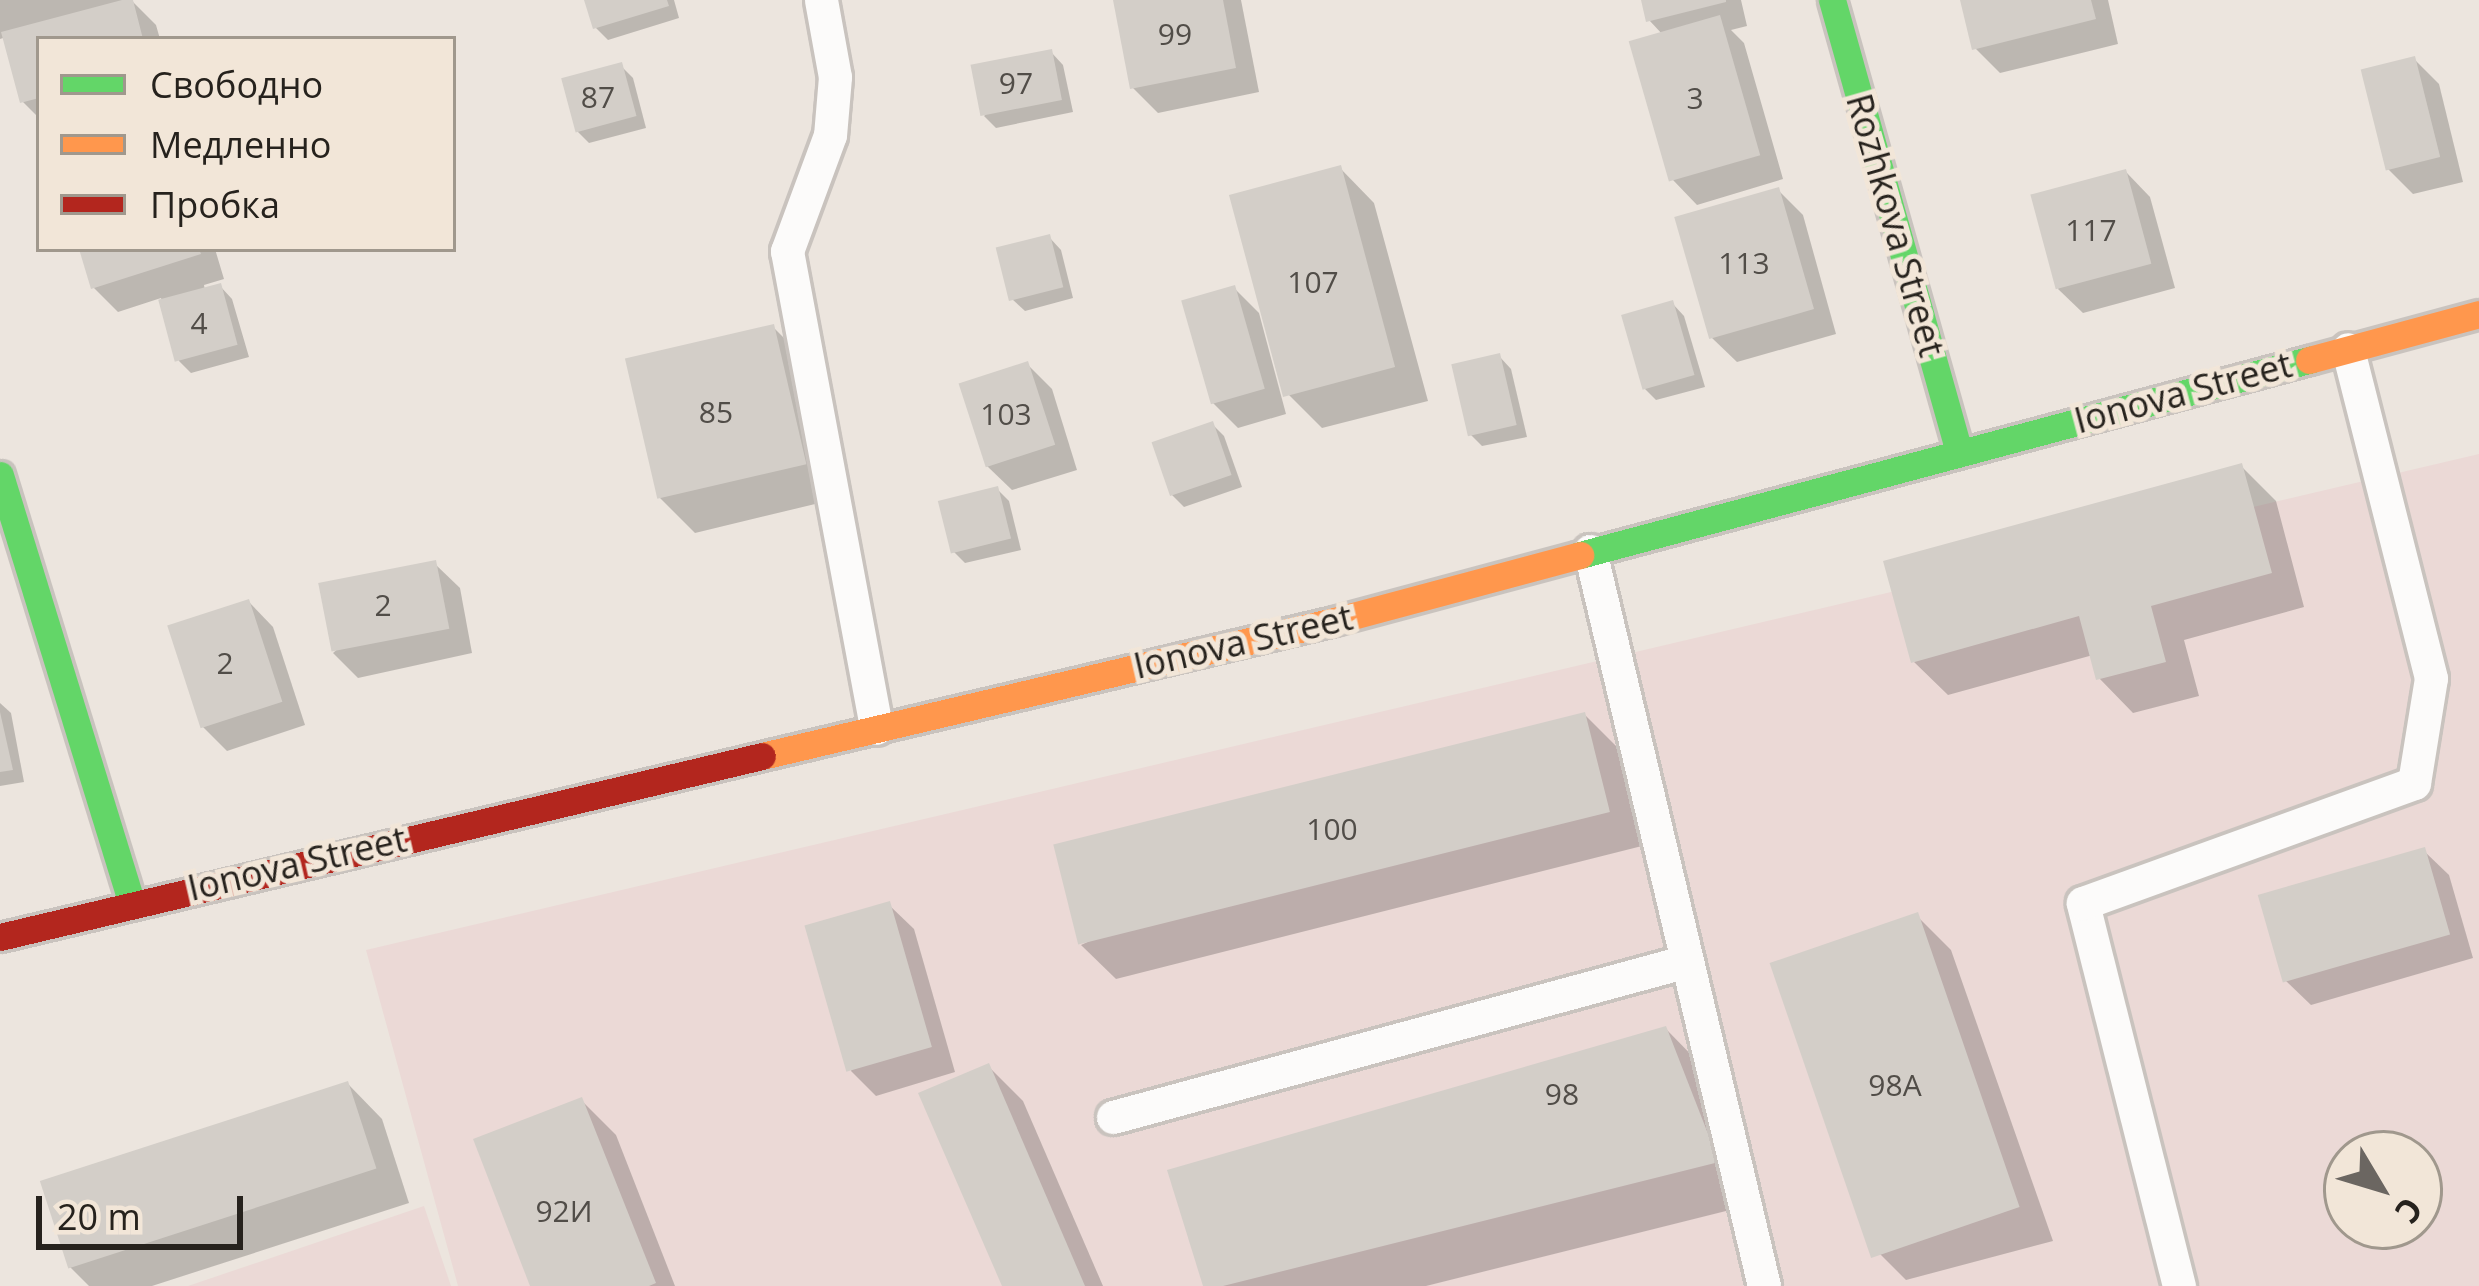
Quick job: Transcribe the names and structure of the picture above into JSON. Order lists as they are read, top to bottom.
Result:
{
  "streets": {
    "main road": ["Rozhkova Street", "Ionova Street"]
  },
  "crossings": [
    ["Rozhkova Street", "Ionova Street"]
  ],
  "house_numbers": [
    "99",
    "97",
    "87",
    "3",
    "117",
    "113",
    "107",
    "4",
    "85",
    "103",
    "2",
    "2",
    "100",
    "98А",
    "98",
    "92И"
  ],
  "legend": ["Свободно", "Медленно", "Пробка"],
  "scale_bar": "20 m",
  "north": "bottom right"
}
